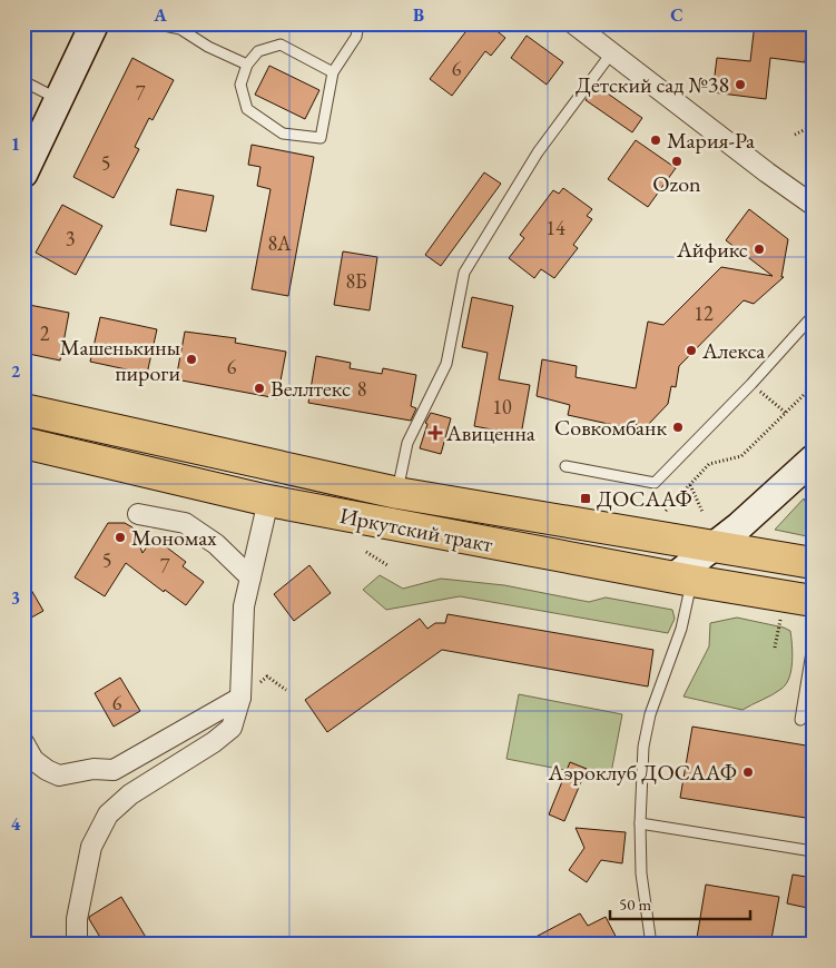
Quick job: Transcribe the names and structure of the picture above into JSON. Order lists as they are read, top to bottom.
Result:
{
  "streets": {
    "main road": ["Иркутский тракт"]
  },
  "places": {
    "other": [
      "Детский сад №38",
      "Мария-Ра",
      "Ozon",
      "Айфикс",
      "Алекса",
      "Машенькины пироги",
      "Веллтекс",
      "Совкомбанк",
      "Мономах",
      "Аэроклуб ДОСААФ"
    ],
    "health": ["Авиценна"],
    "transit": ["ДОСААФ"]
  },
  "house_numbers": [
    "6",
    "7",
    "5",
    "14",
    "3",
    "8А",
    "8Б",
    "12",
    "2",
    "6",
    "8",
    "10",
    "5",
    "7",
    "6"
  ],
  "scale_bar": "50 m",
  "grid": {
    "columns": ["A", "B", "C"],
    "rows": [
      "1",
      "2",
      "3",
      "4"
    ]
  }
}
